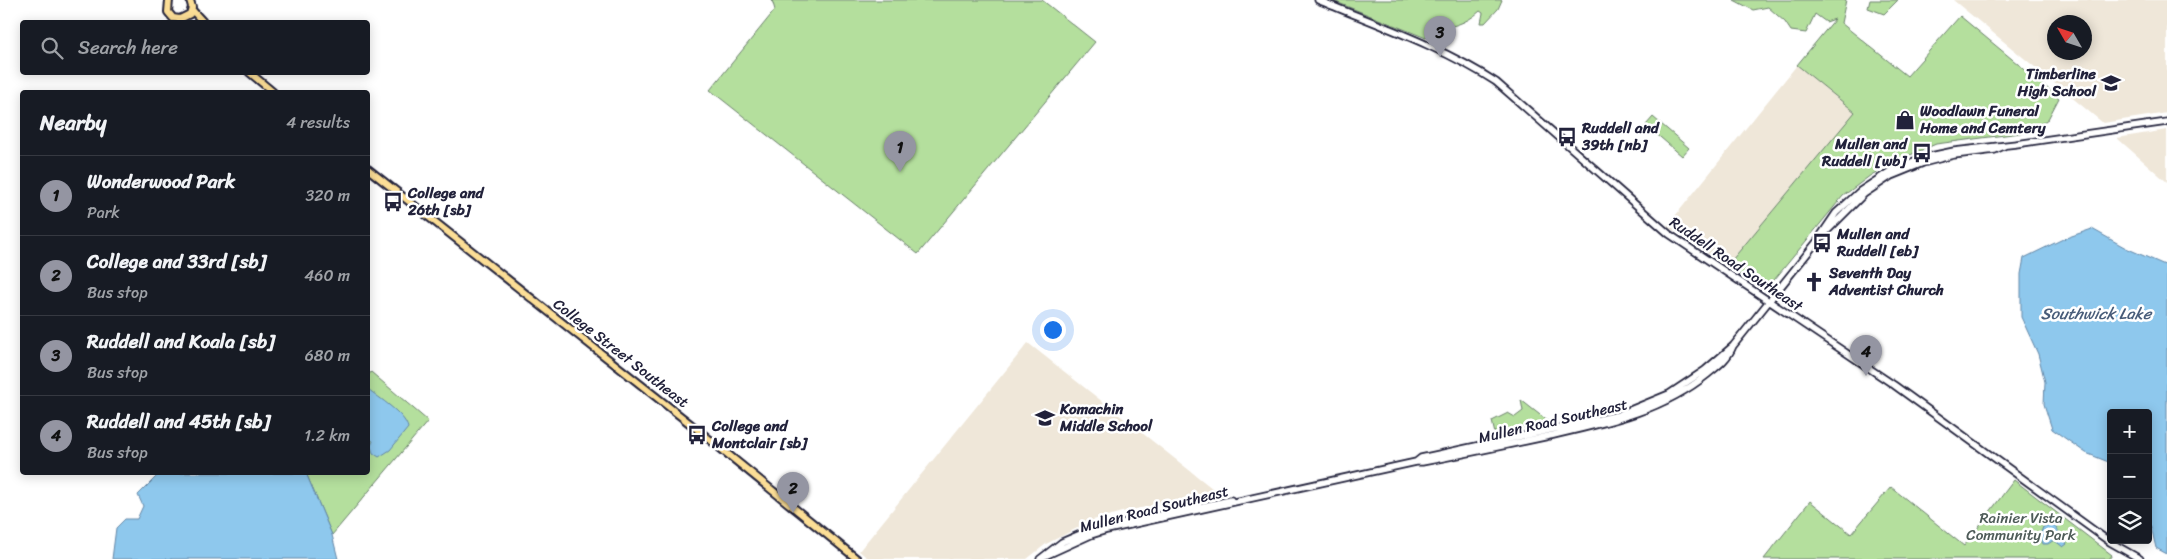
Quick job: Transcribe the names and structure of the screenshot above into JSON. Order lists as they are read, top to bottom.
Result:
{
  "streets": {
    "main road": ["College Street Southeast"],
    "street": ["Ruddell Road Southeast", "Mullen Road Southeast"]
  },
  "crossings": [
    ["Ruddell Road Southeast", "Mullen Road Southeast"]
  ],
  "water": ["Southwick Lake"],
  "parks": ["Rainier Vista Community Park"],
  "places": {
    "school or university": ["Timberline High School", "Komachin Middle School"],
    "shop": ["Woodlawn Funeral Home and Cemtery"],
    "bus stop": [
      "Ruddell and 39th [nb]",
      "Mullen and Ruddell [wb]",
      "College and 26th [sb]",
      "Mullen and Ruddell [eb]",
      "College and Montclair [sb]"
    ],
    "church": ["Seventh Day Adventist Church"]
  },
  "north": "top left",
  "page": {
    "pins": [
      "3",
      "1",
      "4",
      "2"
    ],
    "search": "Search here",
    "heading": ["Nearby", "4 results"],
    "list": [
      {
        "mark": "1",
        "name": "Wonderwood Park",
        "note": "Park",
        "value": "320 m"
      },
      {
        "mark": "2",
        "name": "College and 33rd [sb]",
        "note": "Bus stop",
        "value": "460 m"
      },
      {
        "mark": "3",
        "name": "Ruddell and Koala [sb]",
        "note": "Bus stop",
        "value": "680 m"
      },
      {
        "mark": "4",
        "name": "Ruddell and 45th [sb]",
        "note": "Bus stop",
        "value": "1.2 km"
      }
    ],
    "map_buttons": ["+", "−"]
  }
}
